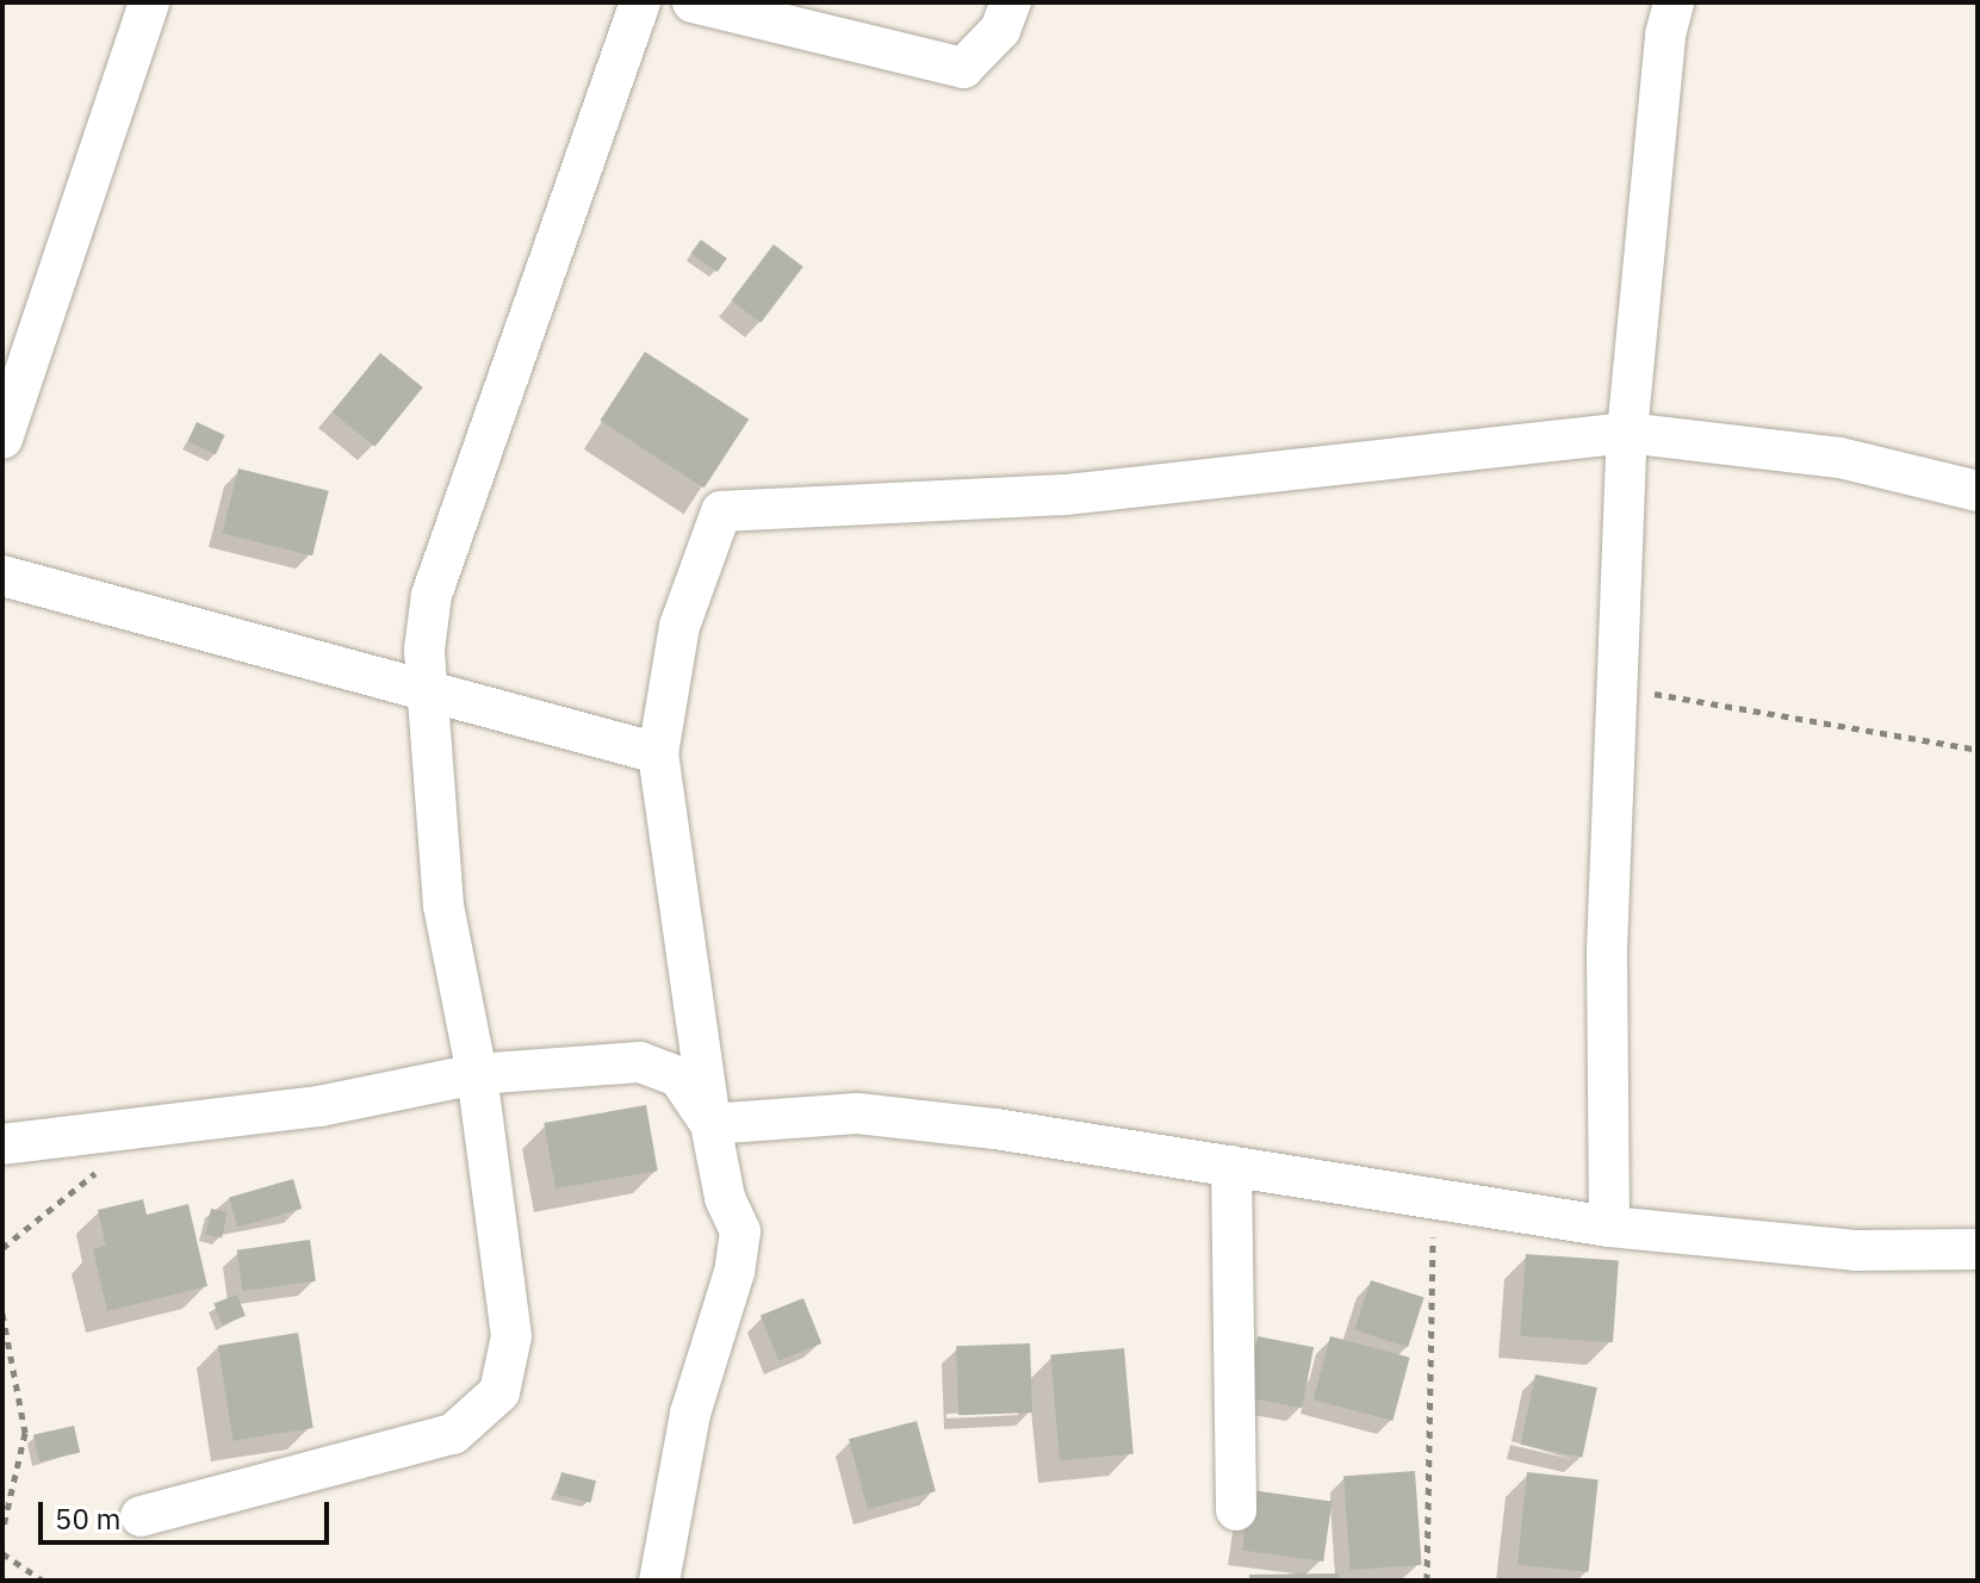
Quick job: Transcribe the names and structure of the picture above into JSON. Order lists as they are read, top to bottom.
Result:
{
  "scale_bar": "50 m"
}
